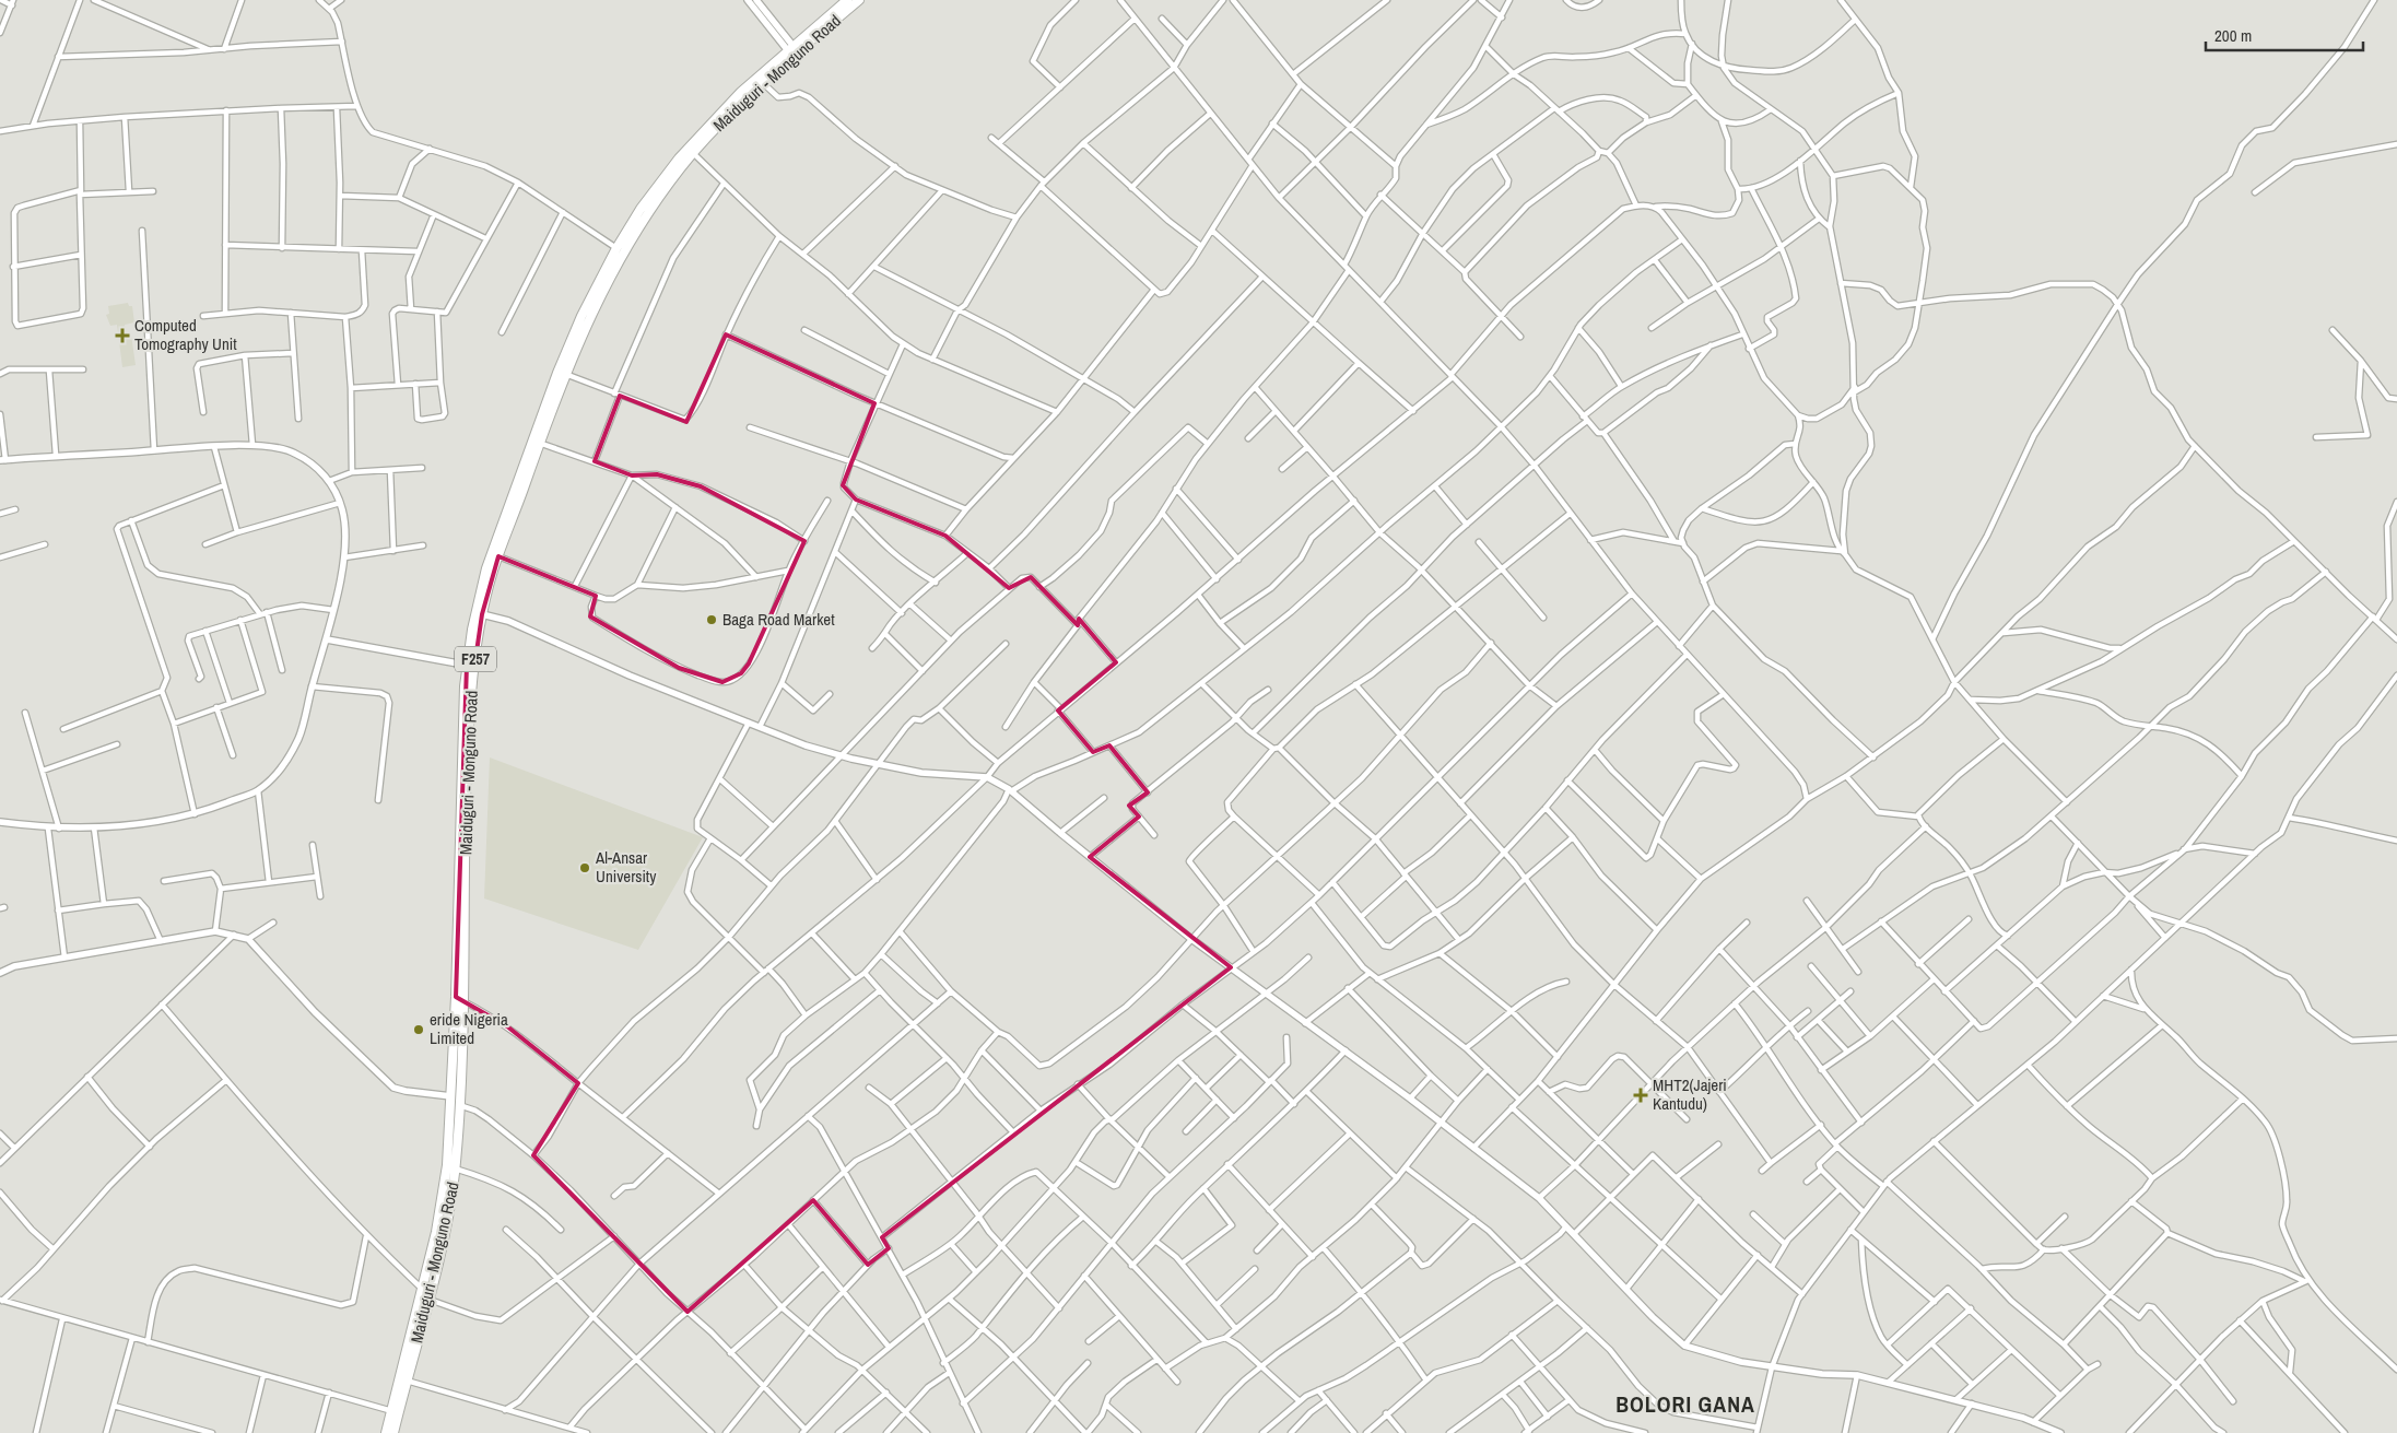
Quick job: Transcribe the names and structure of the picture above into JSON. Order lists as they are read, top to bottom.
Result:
{
  "streets": {
    "main road": ["Maiduguri - Monguno Road", "F257"]
  },
  "districts": ["BOLORI GANA"],
  "places": {
    "health": ["Computed Tomography Unit", "MHT2(Jajeri Kantudu)"],
    "other": ["Baga Road Market", "Al-Ansar University", "eride Nigeria Limited"]
  },
  "scale_bar": "200 m"
}
